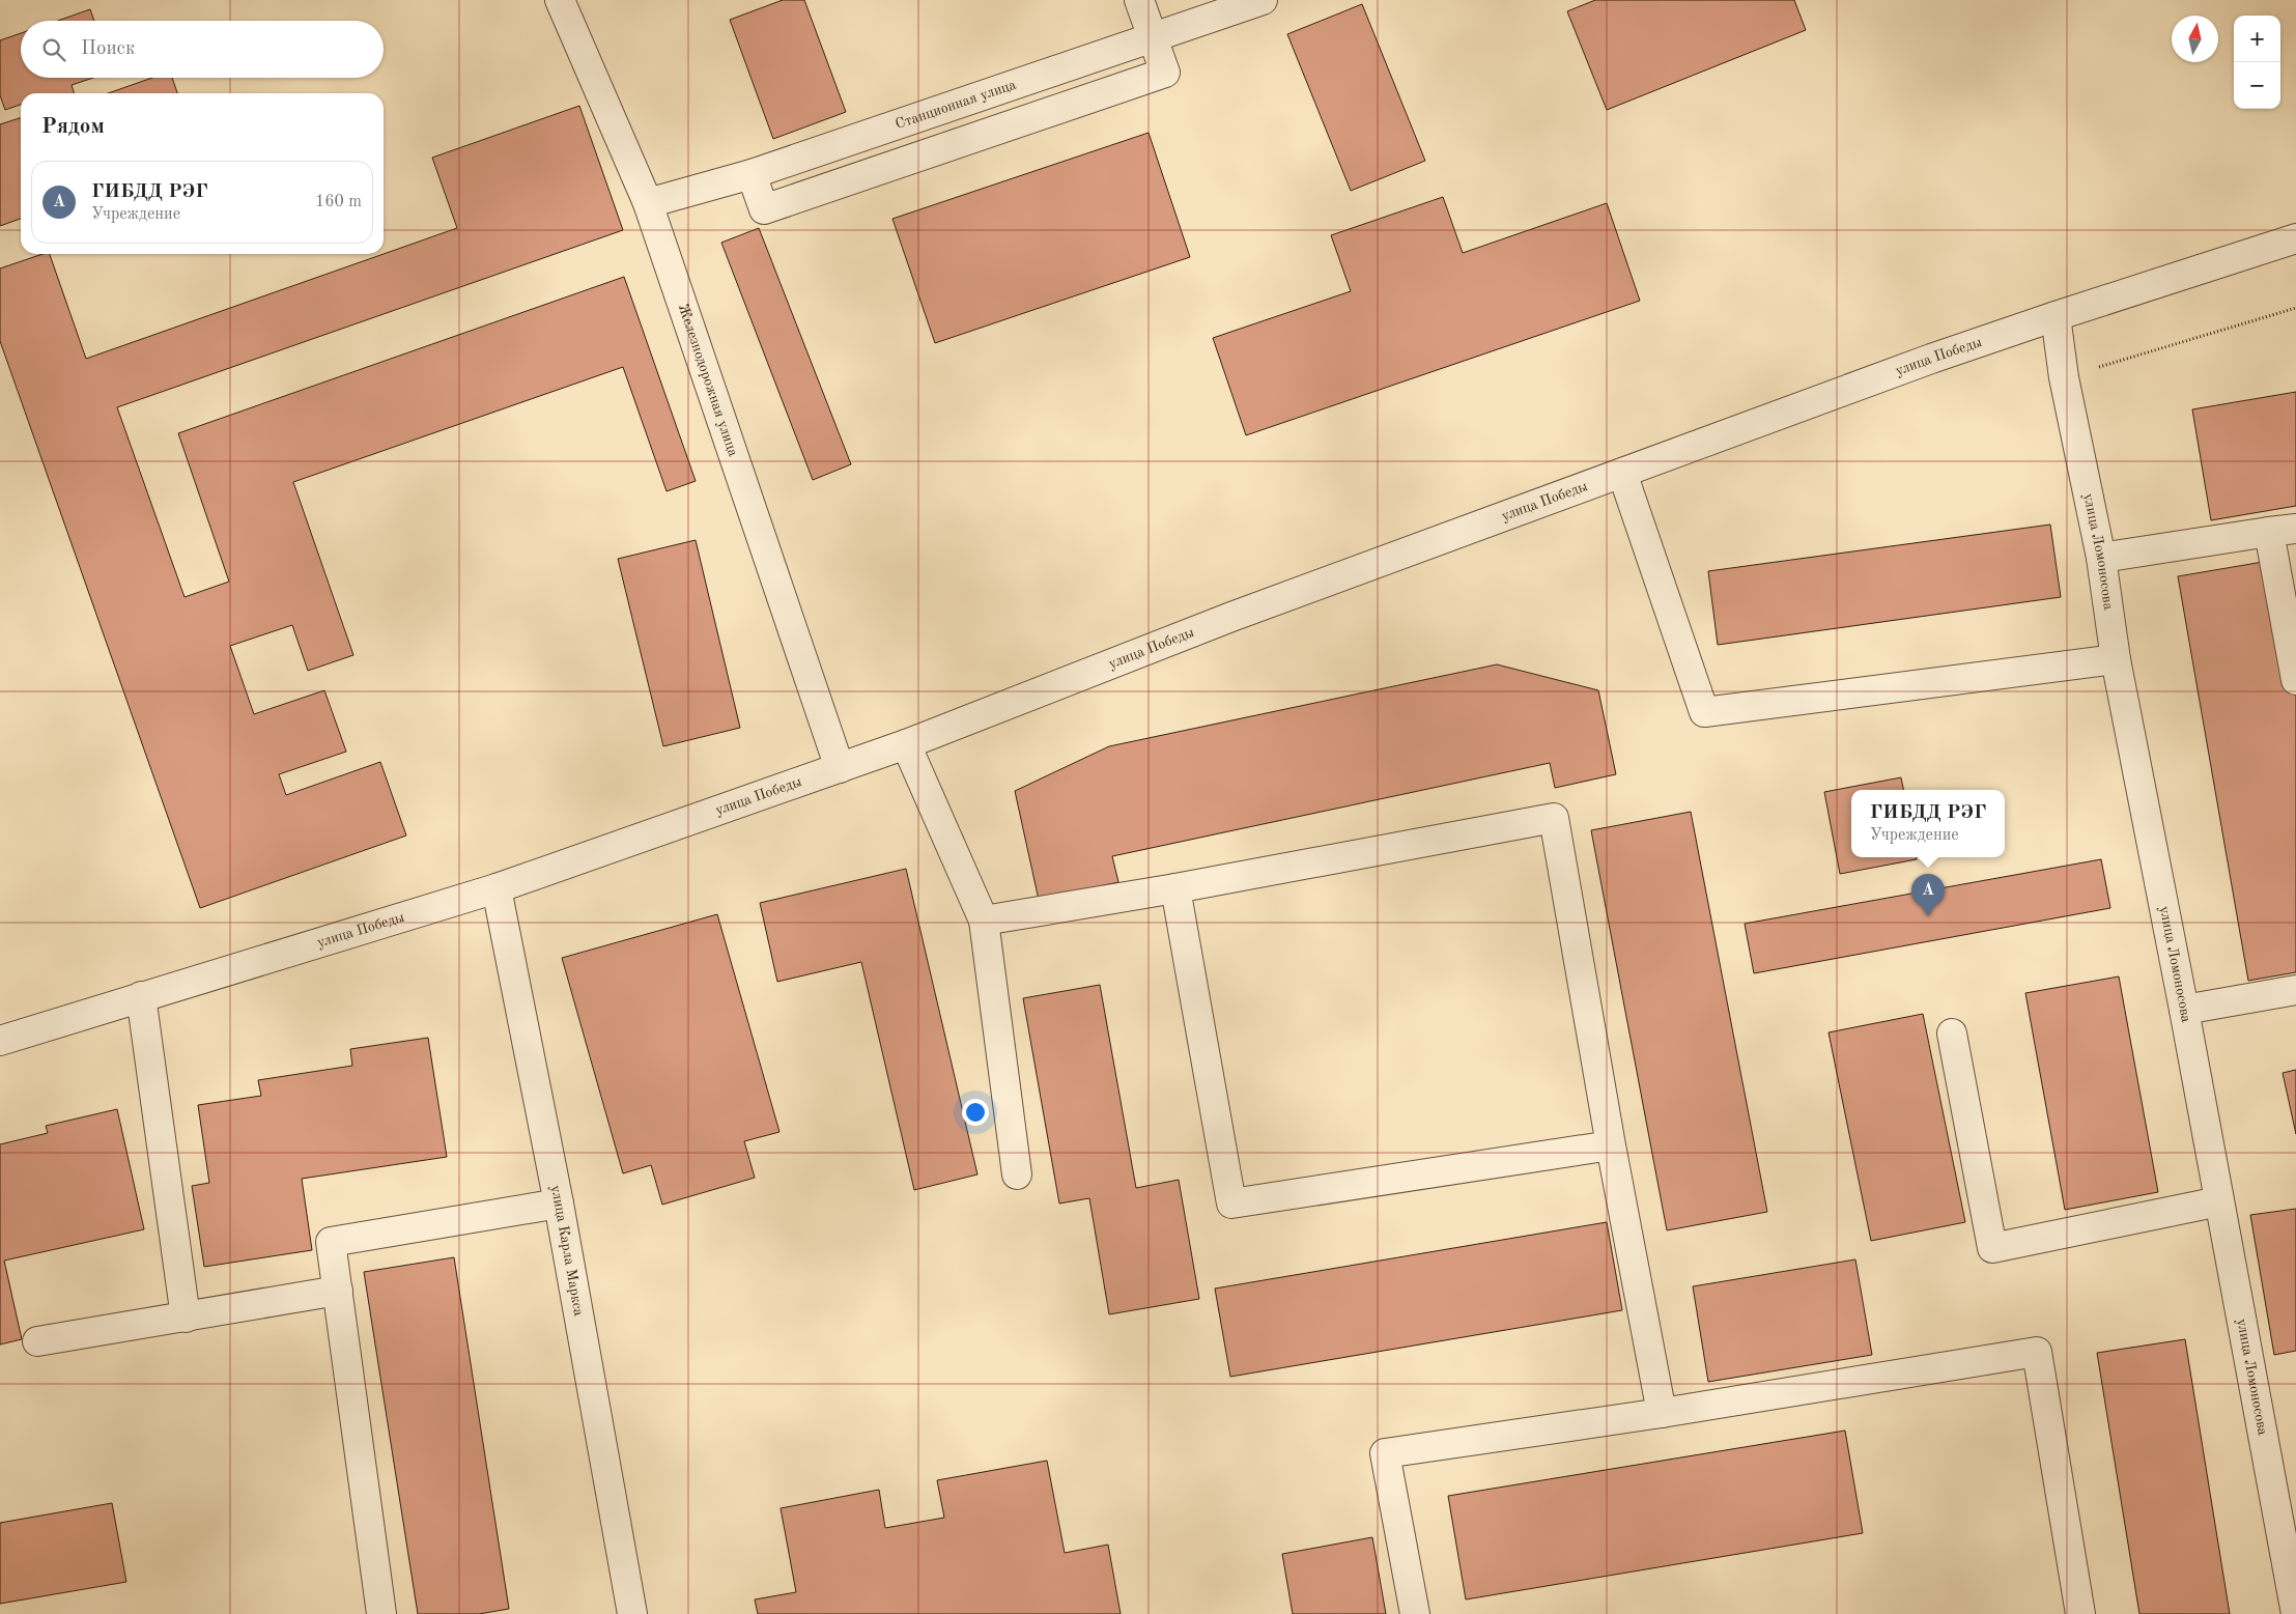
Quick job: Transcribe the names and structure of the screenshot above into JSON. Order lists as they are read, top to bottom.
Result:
{
  "streets": {
    "street": [
      "Станционная улица",
      "улица Победы",
      "Железнодорожная улица",
      "улица Ломоносова",
      "улица Карла Маркса"
    ]
  },
  "crossings": [
    ["Станционная улица", "Железнодорожная улица"],
    ["улица Победы", "Железнодорожная улица"],
    ["улица Победы", "улица Ломоносова"],
    ["улица Победы", "улица Карла Маркса"]
  ],
  "north": "top",
  "page": {
    "map_buttons": ["+", "−"],
    "search": "Поиск",
    "heading": "Рядом",
    "list": [
      {
        "mark": "A",
        "name": "ГИБДД РЭГ",
        "note": "Учреждение",
        "value": "160 m"
      }
    ],
    "popup": ["ГИБДД РЭГ", "Учреждение"],
    "pins": "A"
  }
}
